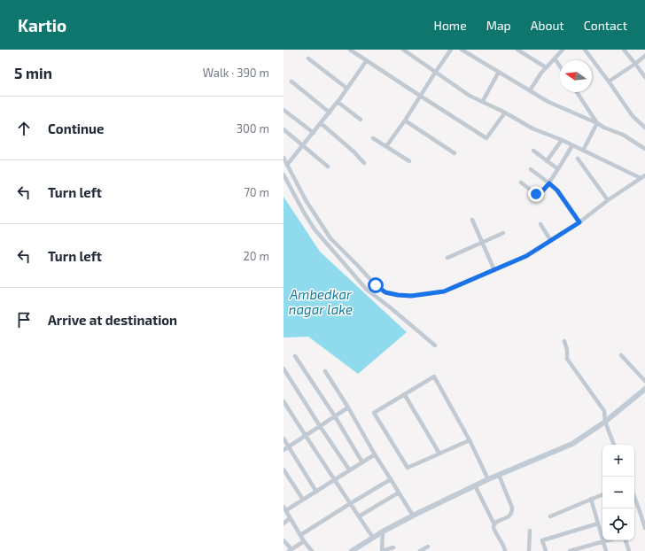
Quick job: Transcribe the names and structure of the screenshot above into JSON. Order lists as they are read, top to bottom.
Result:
{
  "water": ["Ambedkar nagar lake"],
  "north": "left",
  "page": {
    "header": "Kartio",
    "nav": [
      "Home",
      "Map",
      "About",
      "Contact"
    ],
    "heading": ["5 min", "Walk · 390 m"],
    "list": [
      ["Continue", "300 m"],
      ["Turn left", "70 m"],
      ["Turn left", "20 m"],
      "Arrive at destination"
    ],
    "map_buttons": ["+", "−"]
  }
}
